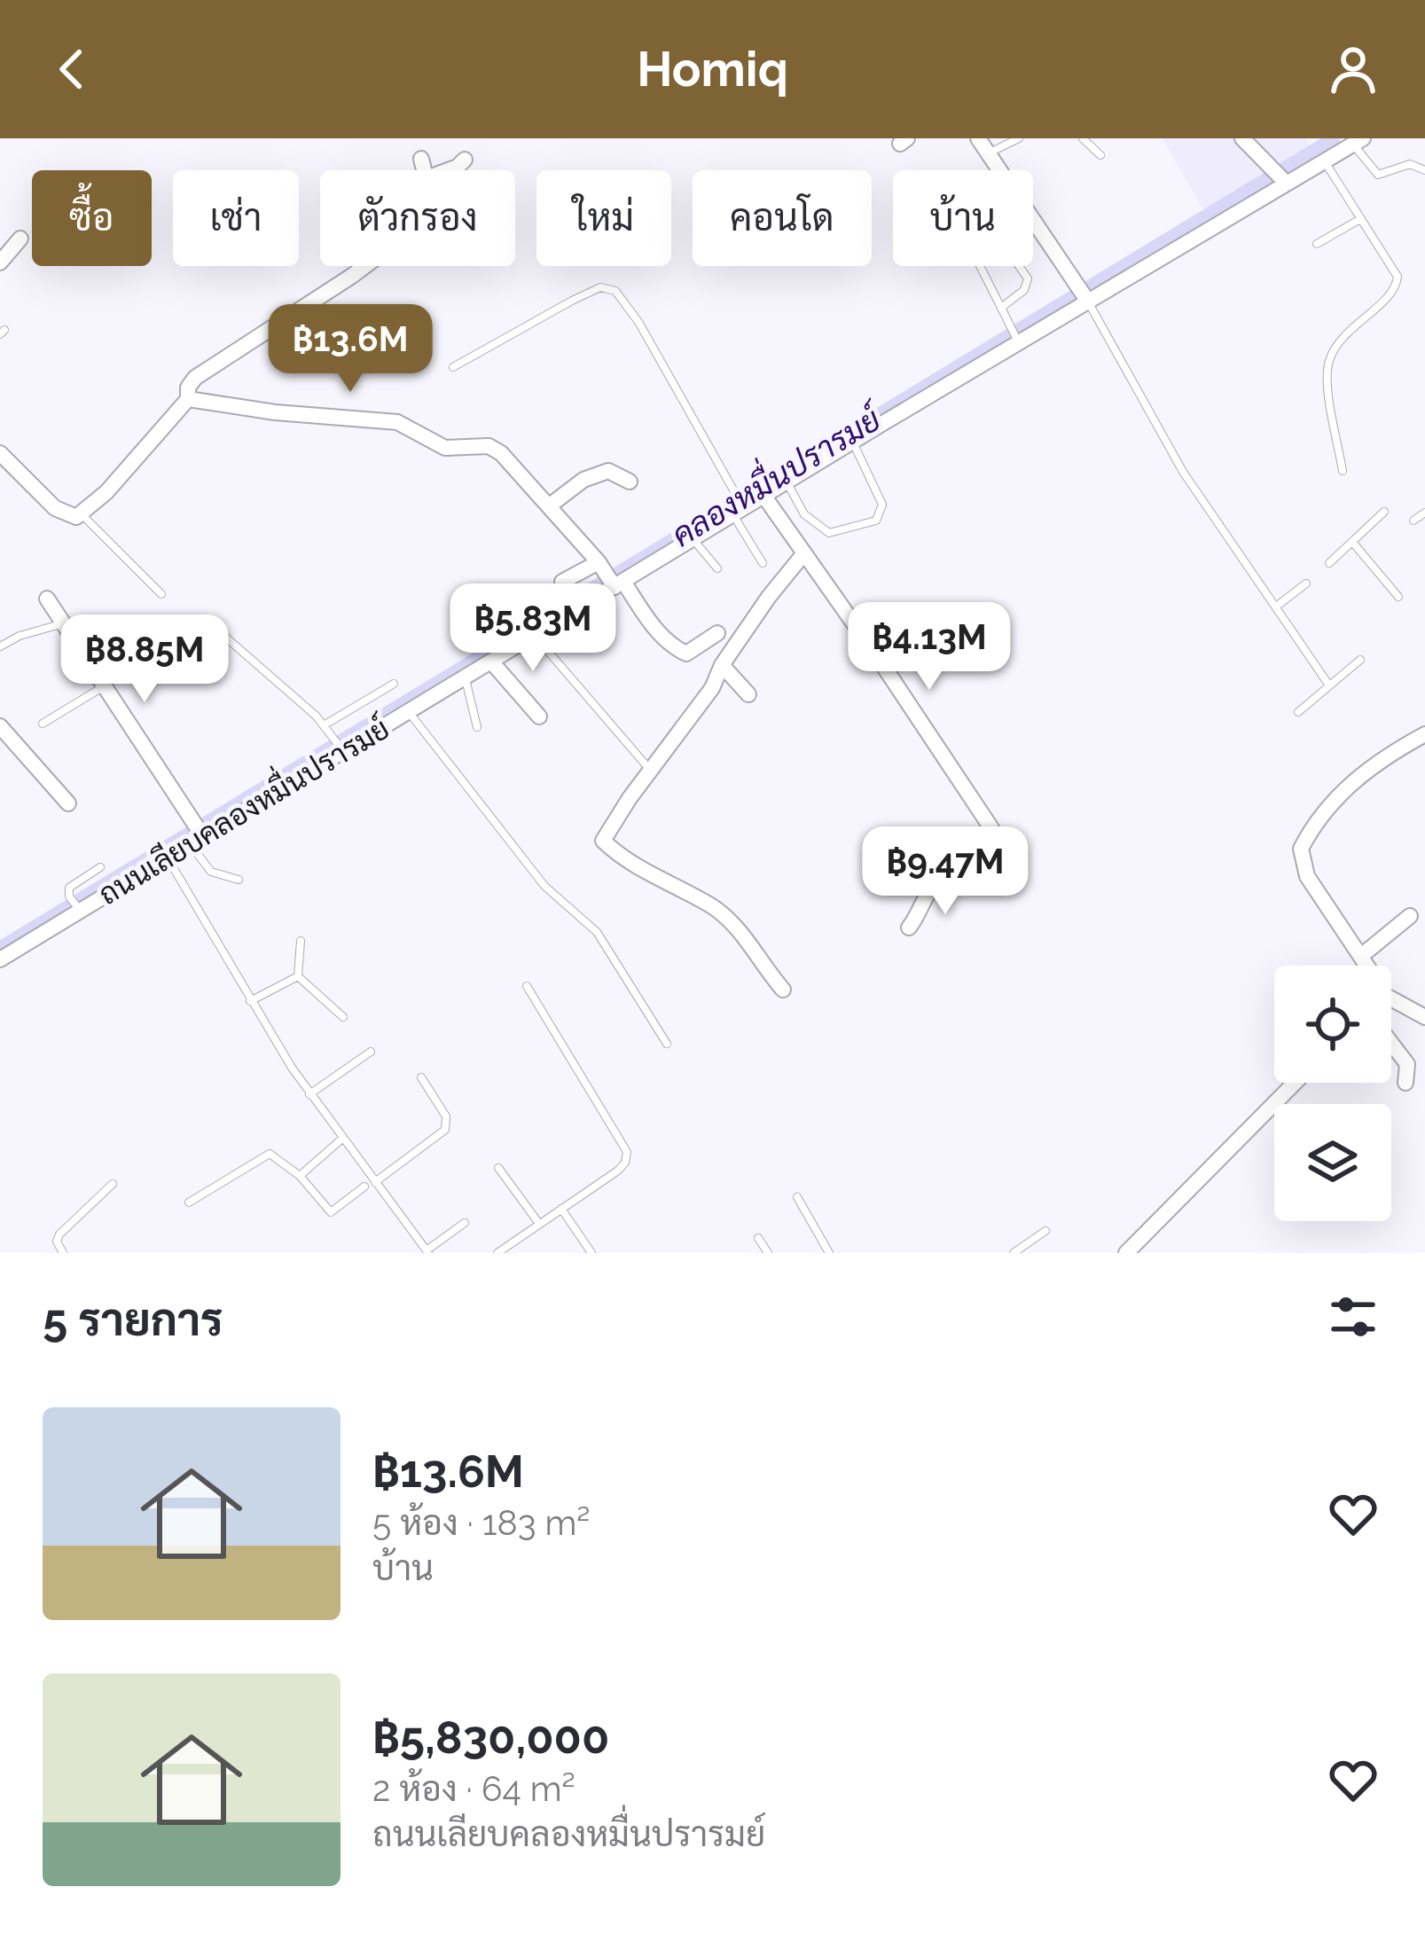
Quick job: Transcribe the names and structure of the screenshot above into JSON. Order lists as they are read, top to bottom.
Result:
{
  "streets": {
    "street": ["ถนนเลียบคลองหมื่นปรารมย์"]
  },
  "water": ["คลองหมื่นปรารมย์"],
  "page": {
    "header": "Homiq",
    "chip": [
      "ซื้อ",
      "เช่า",
      "ตัวกรอง",
      "ใหม่",
      "คอนโด",
      "บ้าน"
    ],
    "price": [
      "฿13.6M",
      "฿5.83M",
      "฿4.13M",
      "฿8.85M",
      "฿9.47M"
    ],
    "heading": "5 รายการ",
    "list": [
      {
        "name": "฿13.6M",
        "note": "5 ห้อง · 183 m² · บ้าน"
      },
      {
        "name": "฿5,830,000",
        "note": "2 ห้อง · 64 m² · ถนนเลียบคลองหมื่นปรารมย์"
      }
    ]
  }
}
